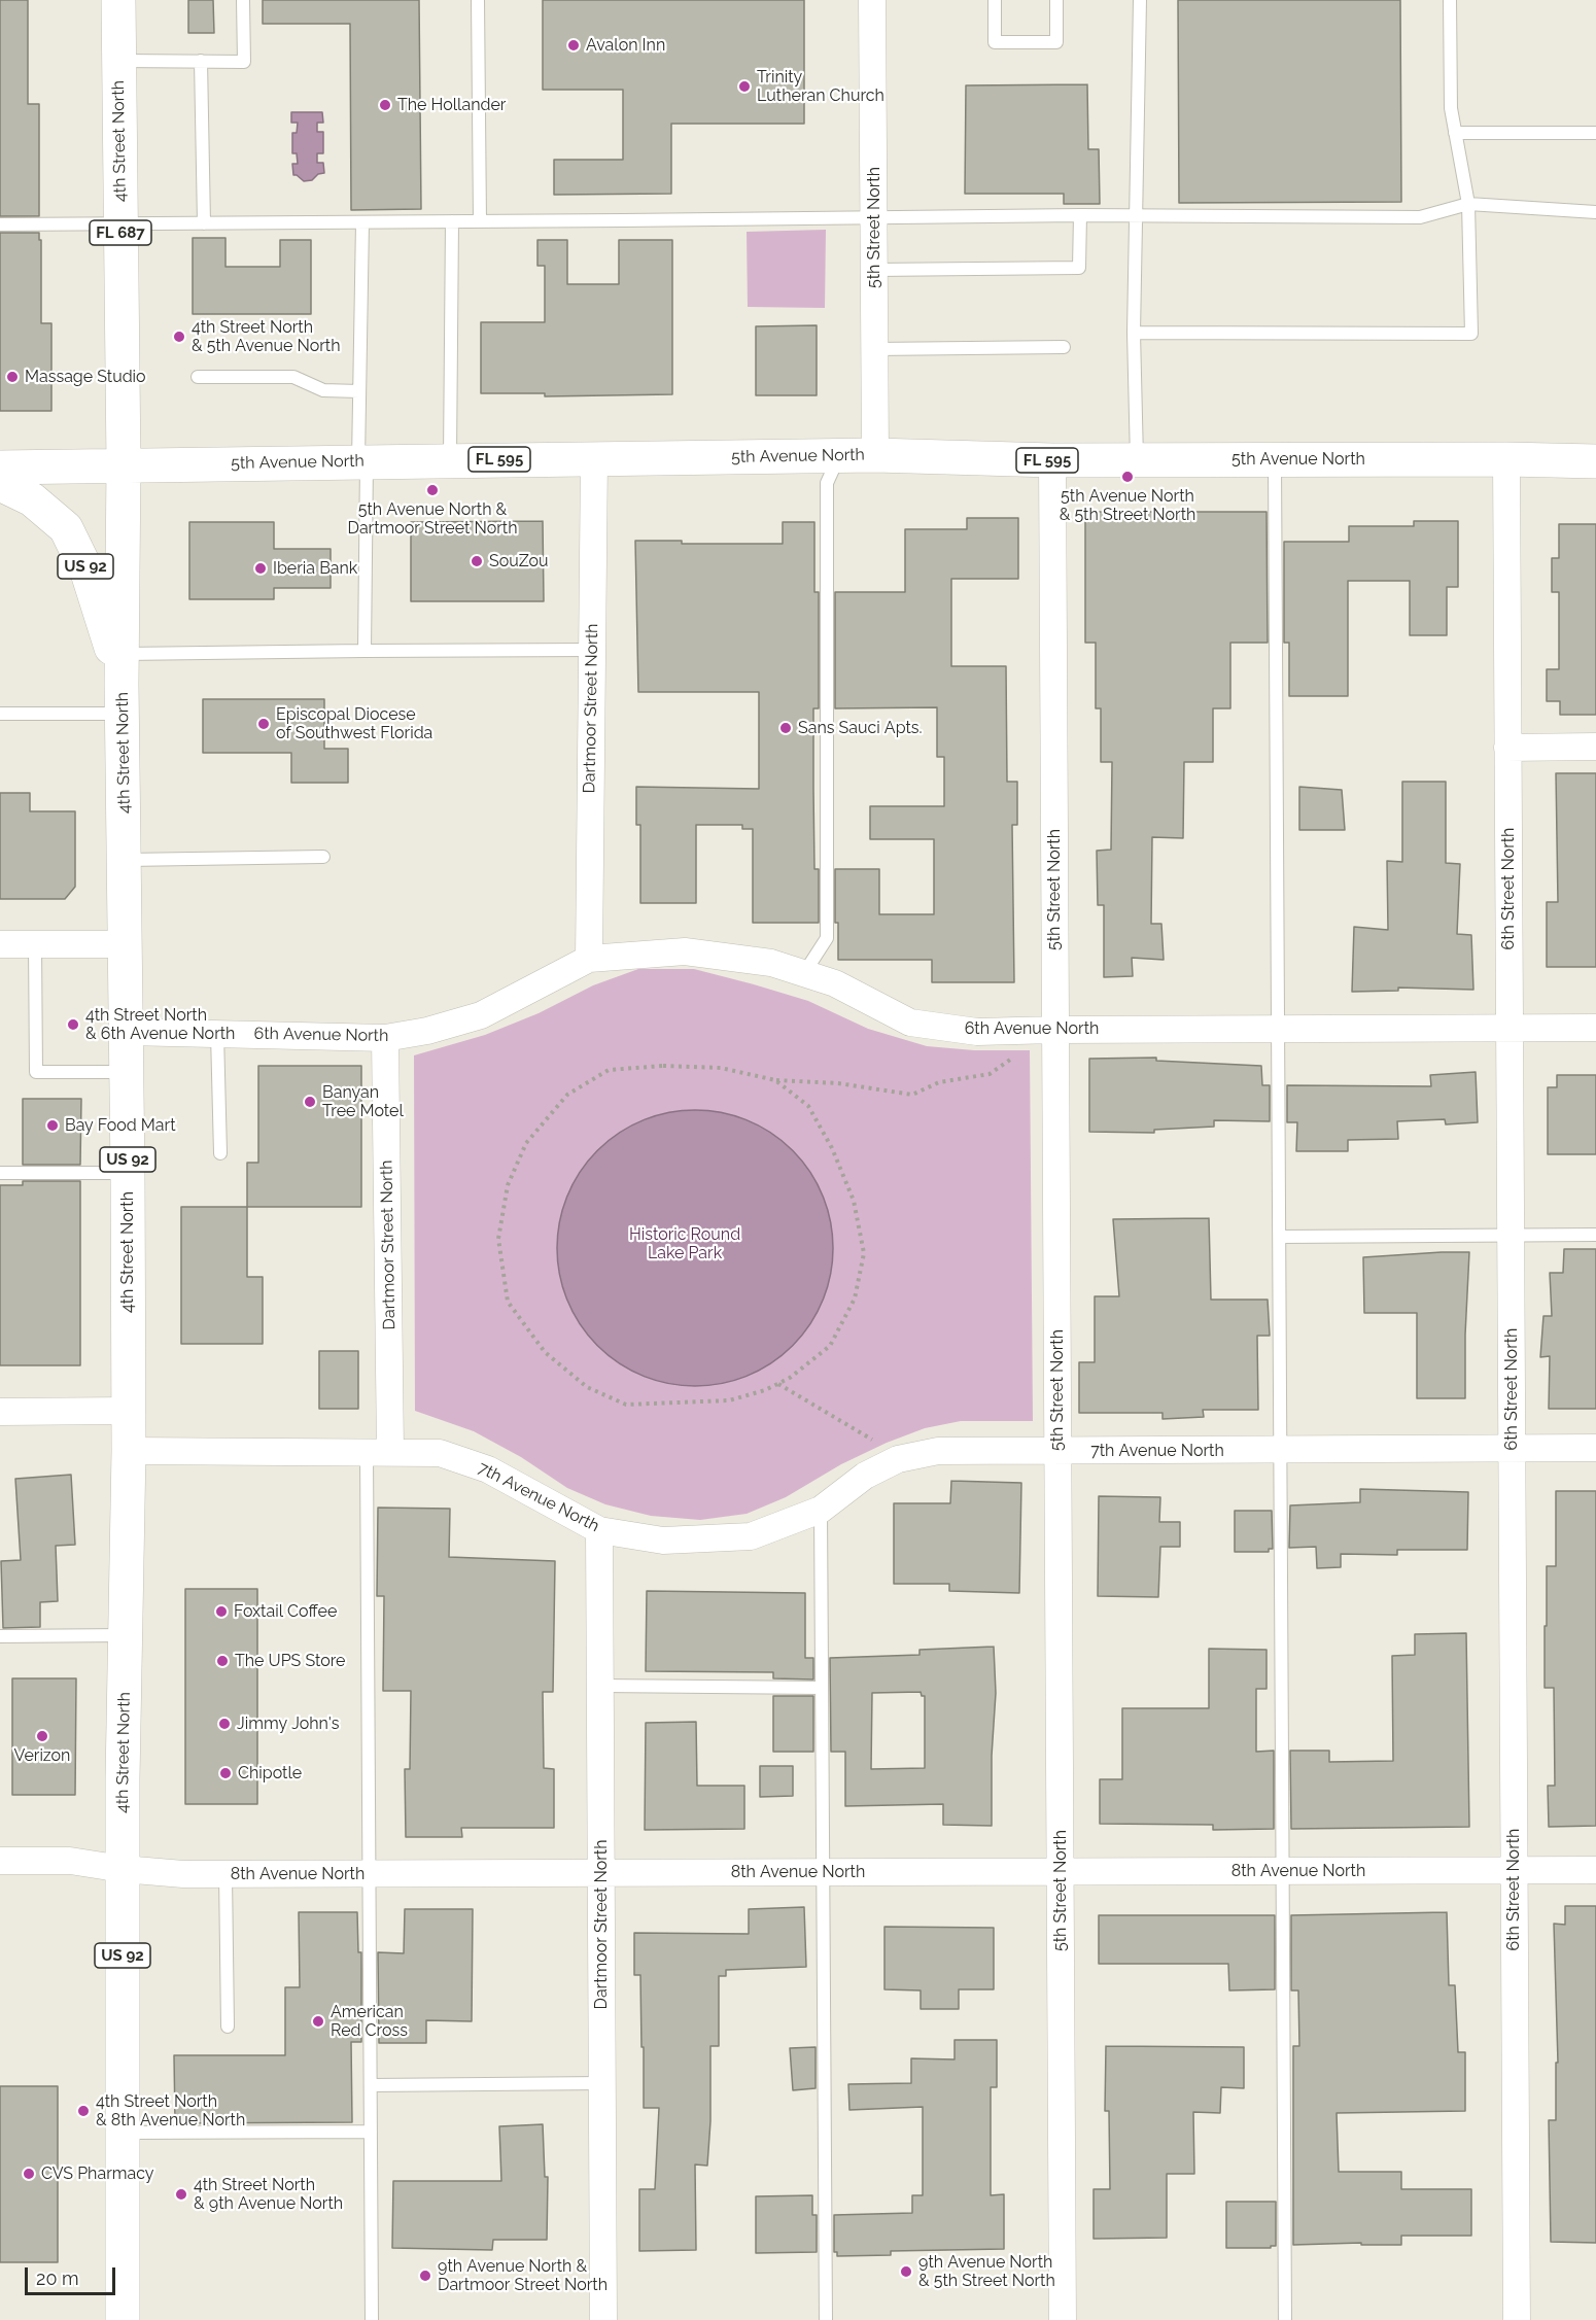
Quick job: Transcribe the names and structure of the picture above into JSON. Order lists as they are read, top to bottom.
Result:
{
  "streets": {
    "main road": [
      "4th Street North",
      "FL 687",
      "5th Avenue North",
      "FL 595",
      "US 92"
    ],
    "street": [
      "5th Street North",
      "Dartmoor Street North",
      "6th Street North",
      "6th Avenue North",
      "7th Avenue North",
      "8th Avenue North"
    ]
  },
  "crossings": [
    ["4th Street North", "5th Avenue North"],
    ["4th Street North", "US 92"],
    ["4th Street North", "6th Avenue North"],
    ["4th Street North", "7th Avenue North"],
    ["4th Street North", "8th Avenue North"],
    ["5th Street North", "5th Avenue North"],
    ["5th Street North", "6th Avenue North"],
    ["5th Street North", "7th Avenue North"],
    ["5th Street North", "8th Avenue North"],
    ["5th Avenue North", "Dartmoor Street North"],
    ["5th Avenue North", "6th Street North"],
    ["Dartmoor Street North", "6th Avenue North"],
    ["Dartmoor Street North", "7th Avenue North"],
    ["Dartmoor Street North", "8th Avenue North"],
    ["6th Street North", "6th Avenue North"],
    ["6th Street North", "7th Avenue North"],
    ["6th Street North", "8th Avenue North"]
  ],
  "parks": ["Historic Round Lake Park"],
  "places": [
    "Avalon Inn",
    "Trinity Lutheran Church",
    "The Hollander",
    "4th Street North & 5th Avenue North",
    "Massage Studio",
    "5th Avenue North & 5th Street North",
    "5th Avenue North & Dartmoor Street North",
    "SouZou",
    "Iberia Bank",
    "Episcopal Diocese of Southwest Florida",
    "Sans Sauci Apts.",
    "4th Street North & 6th Avenue North",
    "Banyan Tree Motel",
    "Bay Food Mart",
    "Foxtail Coffee",
    "The UPS Store",
    "Jimmy John's",
    "Verizon",
    "Chipotle",
    "American Red Cross",
    "4th Street North & 8th Avenue North",
    "CVS Pharmacy",
    "4th Street North & 9th Avenue North",
    "9th Avenue North & 5th Street North",
    "9th Avenue North & Dartmoor Street North"
  ],
  "scale_bar": "20 m"
}
